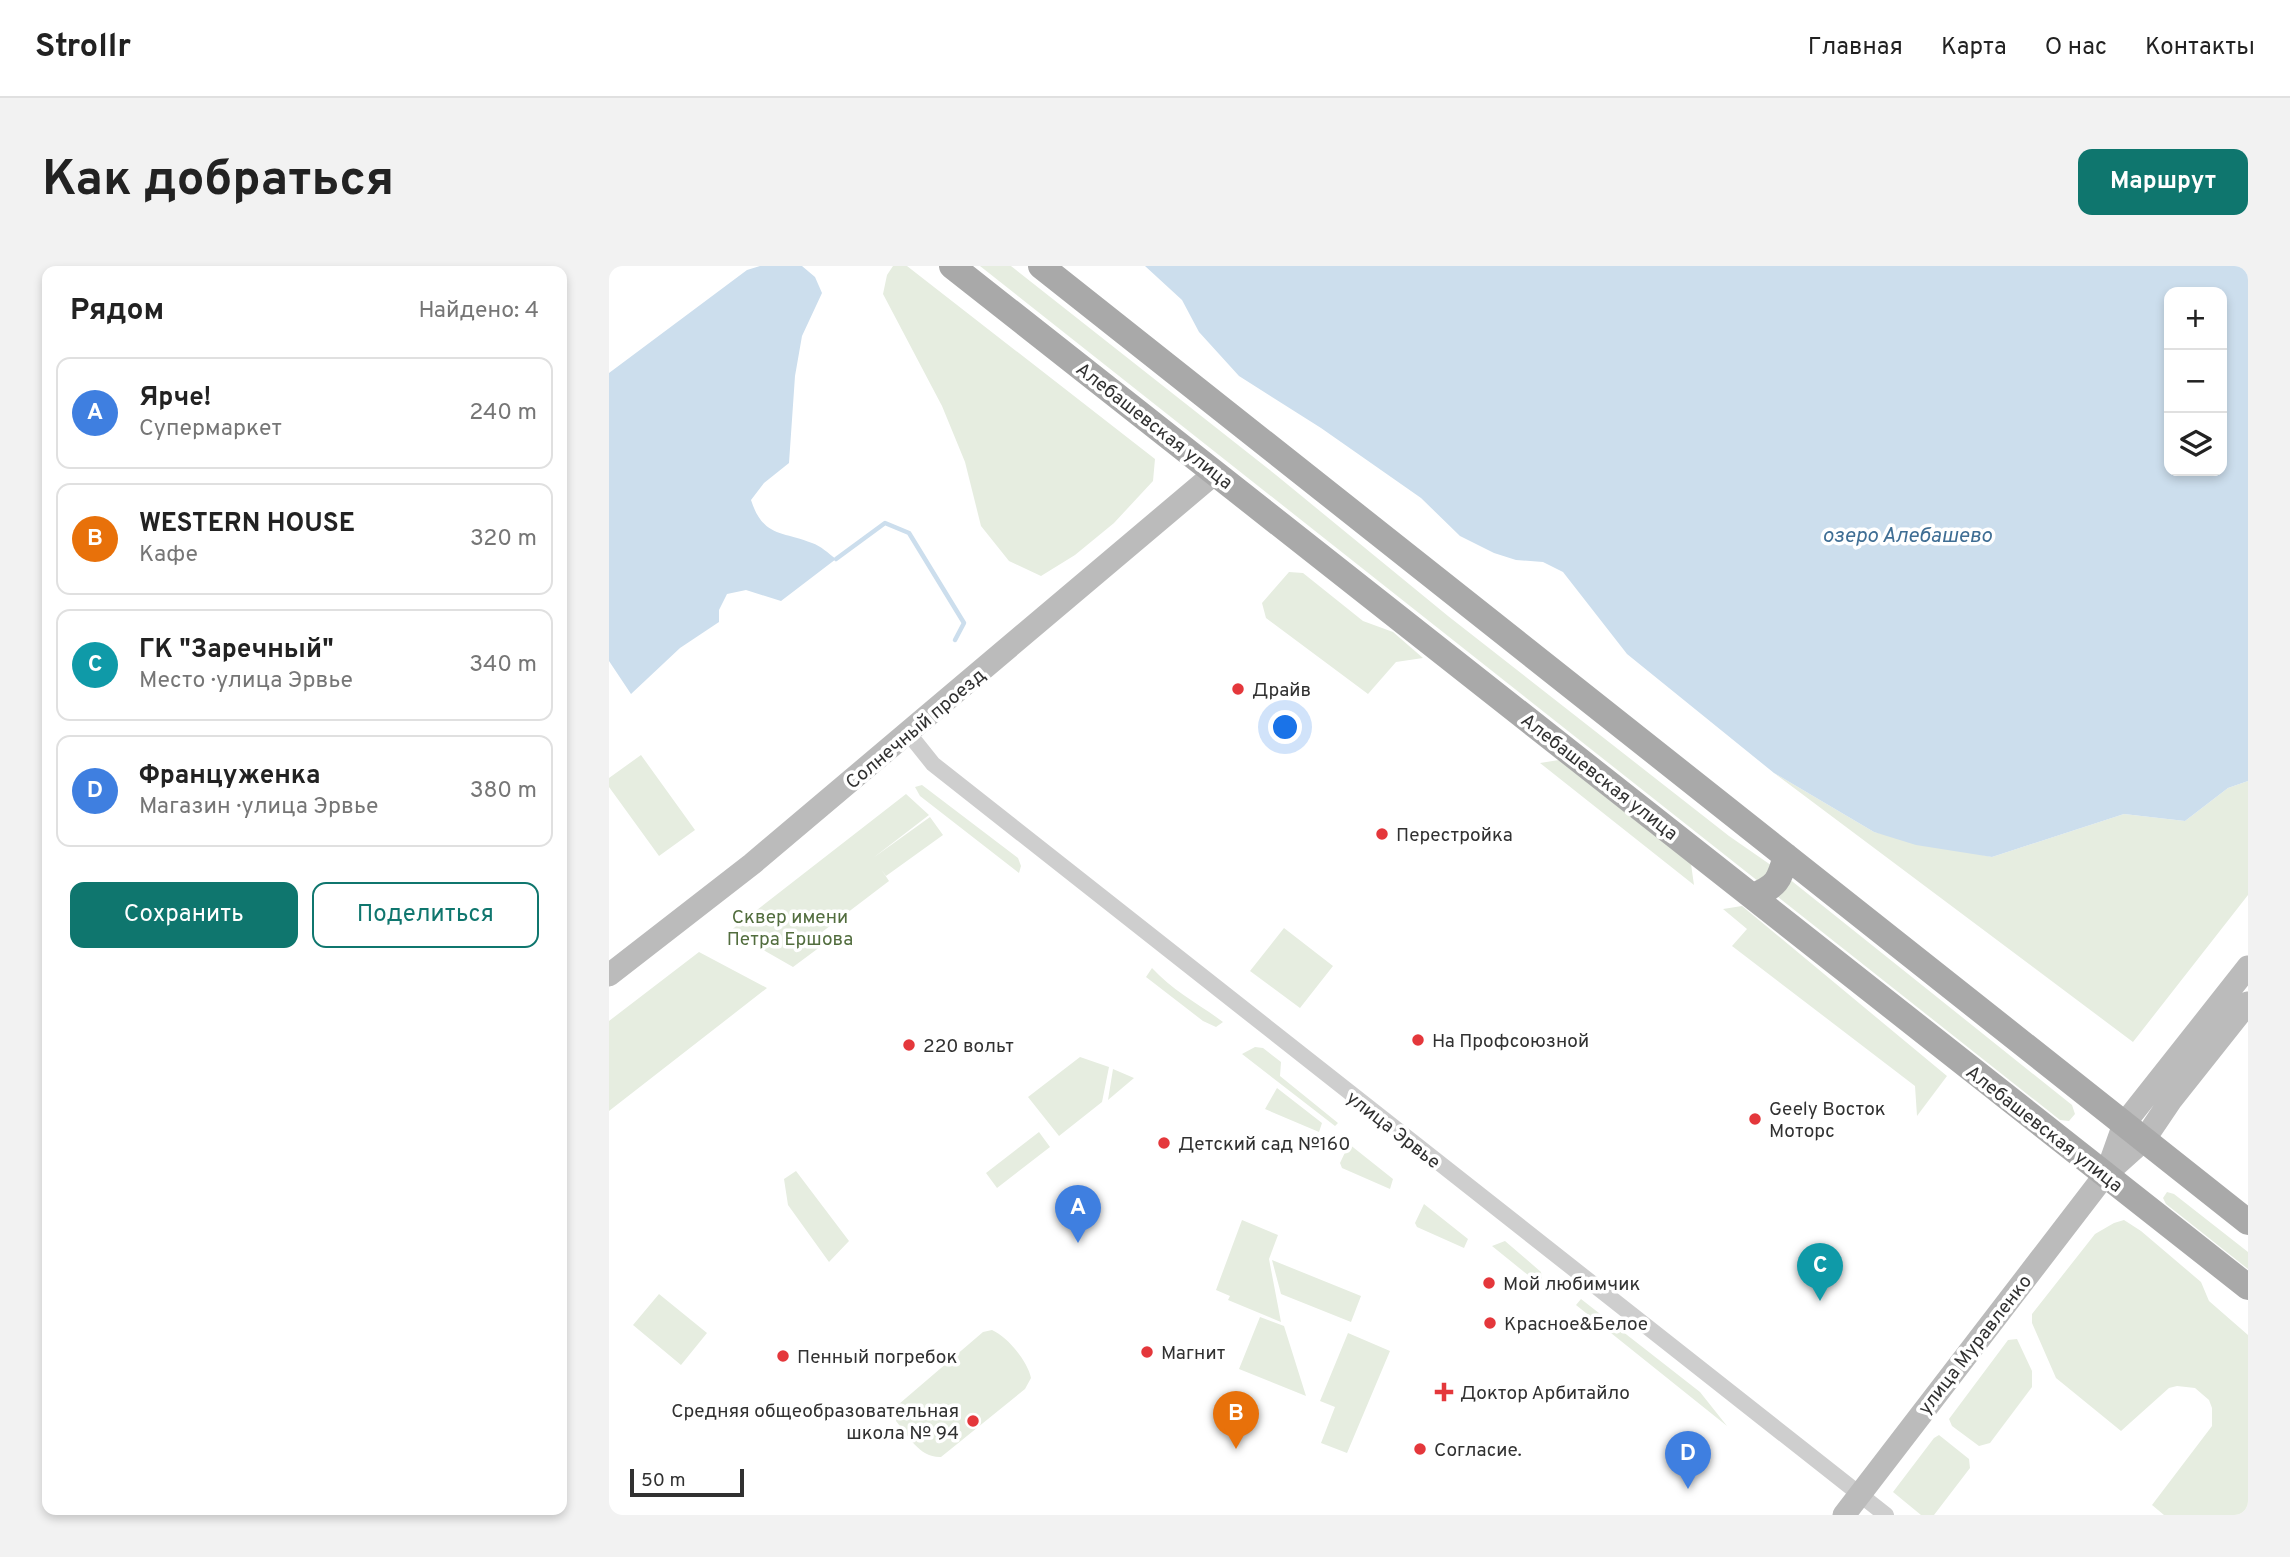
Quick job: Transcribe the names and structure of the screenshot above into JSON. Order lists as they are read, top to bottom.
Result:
{
  "streets": {
    "main road": ["Алебашевская улица", "Солнечный проезд", "улица Муравленко"],
    "street": ["улица Эрвье"]
  },
  "crossings": [
    ["Алебашевская улица", "Солнечный проезд"],
    ["Алебашевская улица", "улица Муравленко"],
    ["Солнечный проезд", "улица Эрвье"],
    ["улица Эрвье", "улица Муравленко"]
  ],
  "water": ["озеро Алебашево"],
  "parks": ["Сквер имени Петра Ершова"],
  "places": {
    "other": [
      "Драйв",
      "Перестройка",
      "На Профсоюзной",
      "220 вольт",
      "Geely Восток Моторс",
      "Детский сад №160",
      "Мой любимчик",
      "Красное&Белое",
      "Магнит",
      "Пенный погребок",
      "Средняя общеобразовательная школа № 94",
      "Согласие."
    ],
    "health": ["Доктор Арбитайло"]
  },
  "scale_bar": "50 m",
  "page": {
    "header": "Strollr",
    "nav": [
      "Главная",
      "Карта",
      "О нас",
      "Контакты"
    ],
    "buttons": [
      "Маршрут",
      ["Сохранить", "Поделиться"]
    ],
    "title": "Как добраться",
    "heading": ["Рядом", "Найдено: 4"],
    "map_buttons": ["+", "−"],
    "list": [
      {
        "mark": "A",
        "name": "Ярче!",
        "note": "Супермаркет",
        "value": "240 m"
      },
      {
        "mark": "B",
        "name": "WESTERN HOUSE",
        "note": "Кафе",
        "value": "320 m"
      },
      {
        "mark": "C",
        "name": "ГК \"Заречный\"",
        "note": "Место · улица Эрвье",
        "value": "340 m"
      },
      {
        "mark": "D",
        "name": "Француженка",
        "note": "Магазин · улица Эрвье",
        "value": "380 m"
      }
    ],
    "pins": [
      "A",
      "C",
      "B",
      "D"
    ],
    "scale": "50 m"
  }
}
